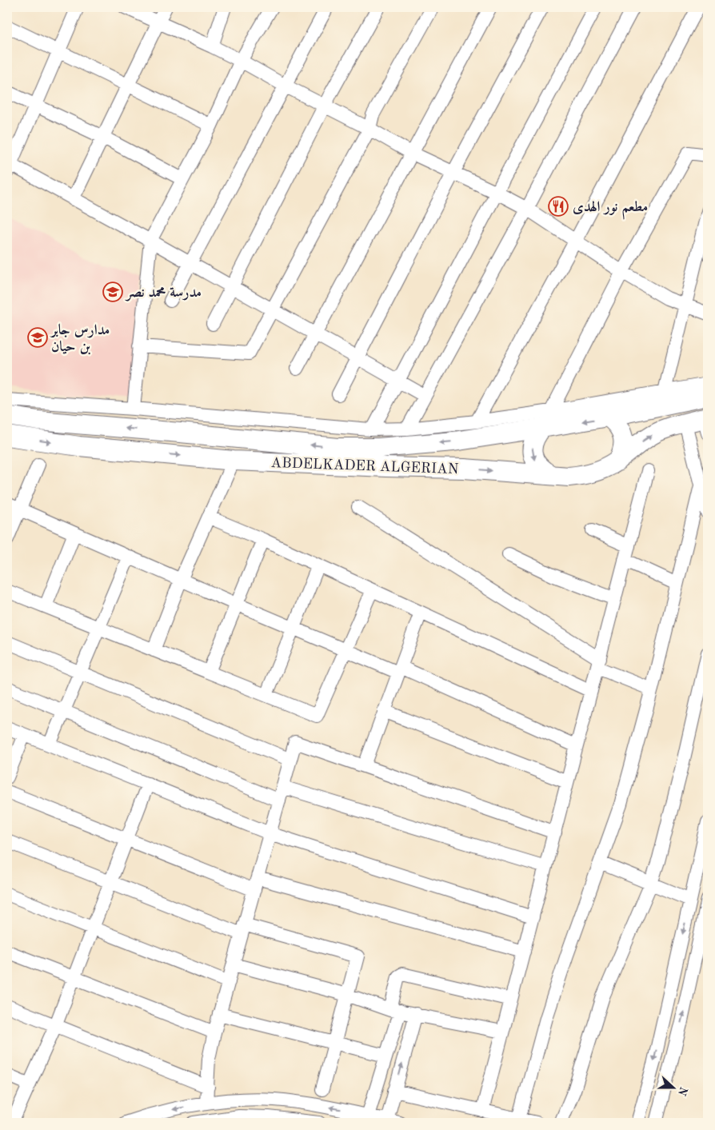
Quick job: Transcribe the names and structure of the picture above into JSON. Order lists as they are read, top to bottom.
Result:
{
  "streets": {
    "highway": ["ABDELKADER ALGERIAN"]
  },
  "places": {
    "restaurant": ["مطعم نور الهدى"],
    "school or university": ["مدرسة محمد نصر", "مدارس جابر بن حيان"]
  },
  "north": "right"
}
